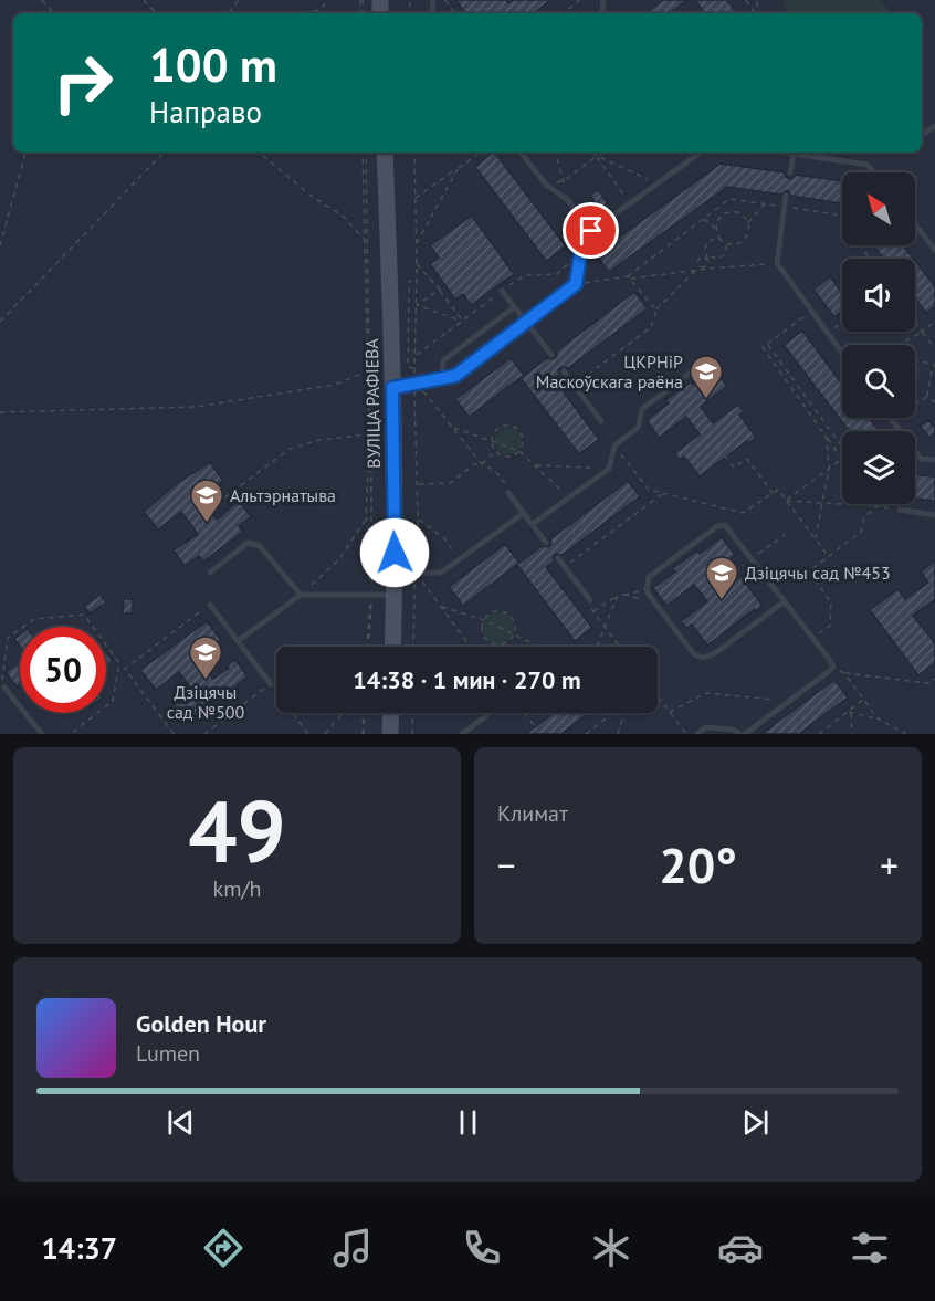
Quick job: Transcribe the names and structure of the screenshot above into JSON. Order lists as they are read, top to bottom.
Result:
{
  "streets": {
    "main road": ["ВУЛІЦА РАФІЕВА"]
  },
  "places": {
    "school or university": [
      "ЦКРНіР Маскоўскага раёна",
      "Альтэрнатыва",
      "Дзіцячы сад №453",
      "Дзіцячы сад №500"
    ]
  },
  "north": "top left",
  "page": {
    "turn": ["100 m", "Направо"],
    "limit": "50",
    "trip": "14:38 · 1 мин · 270 m",
    "tile": [
      ["49", "km/h"],
      "Климат"
    ],
    "heat": ["−", "20°", "+"],
    "song": ["Golden Hour", "Lumen"],
    "tabs": "14:37"
  }
}
